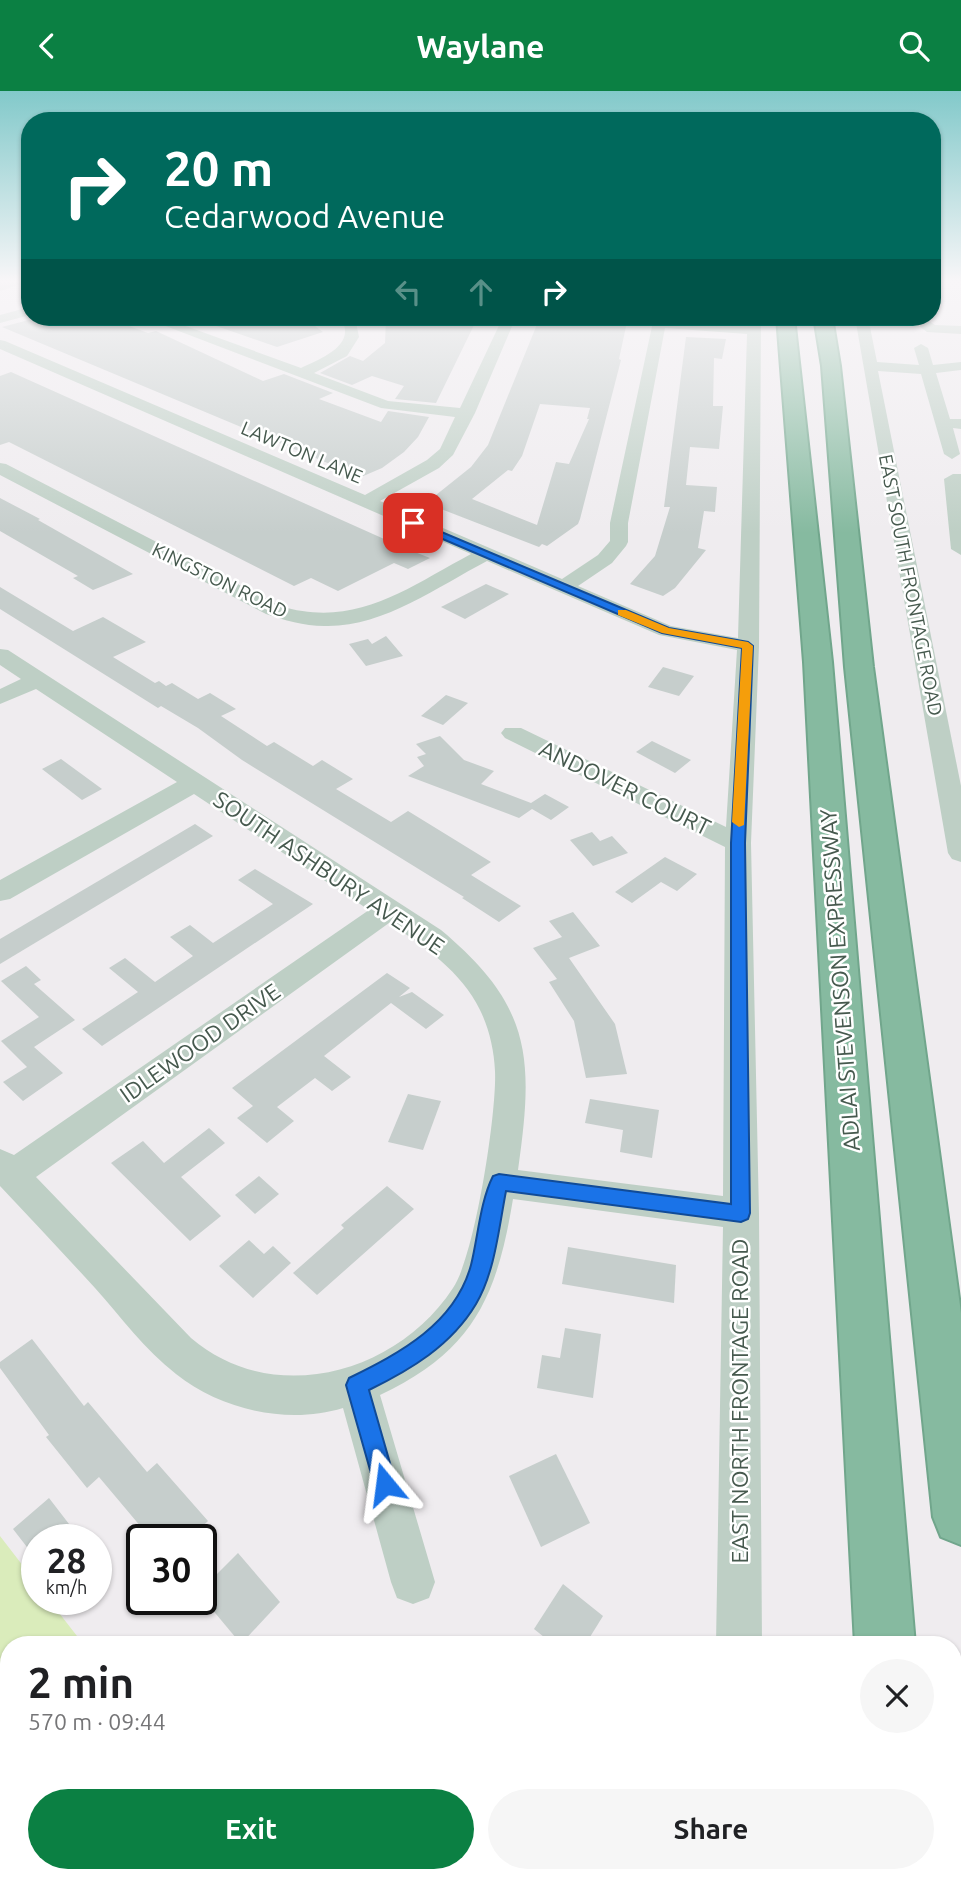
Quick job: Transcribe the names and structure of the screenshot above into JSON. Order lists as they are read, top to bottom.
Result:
{
  "streets": {
    "highway": ["ADLAI STEVENSON EXPRESSWAY"],
    "street": [
      "LAWTON LANE",
      "KINGSTON ROAD",
      "EAST SOUTH FRONTAGE ROAD",
      "ANDOVER COURT",
      "SOUTH ASHBURY AVENUE",
      "IDLEWOOD DRIVE",
      "EAST NORTH FRONTAGE ROAD"
    ]
  },
  "crossings": [
    ["LAWTON LANE", "KINGSTON ROAD"],
    ["LAWTON LANE", "EAST NORTH FRONTAGE ROAD"],
    ["ANDOVER COURT", "EAST NORTH FRONTAGE ROAD"],
    ["SOUTH ASHBURY AVENUE", "IDLEWOOD DRIVE"]
  ],
  "page": {
    "header": "Waylane",
    "turn": ["20 m", "Cedarwood Avenue"],
    "speed": "28 km/h",
    "limit": "30",
    "heading": ["2 min", "570 m · 09:44"],
    "buttons": ["Exit", "Share"]
  }
}
